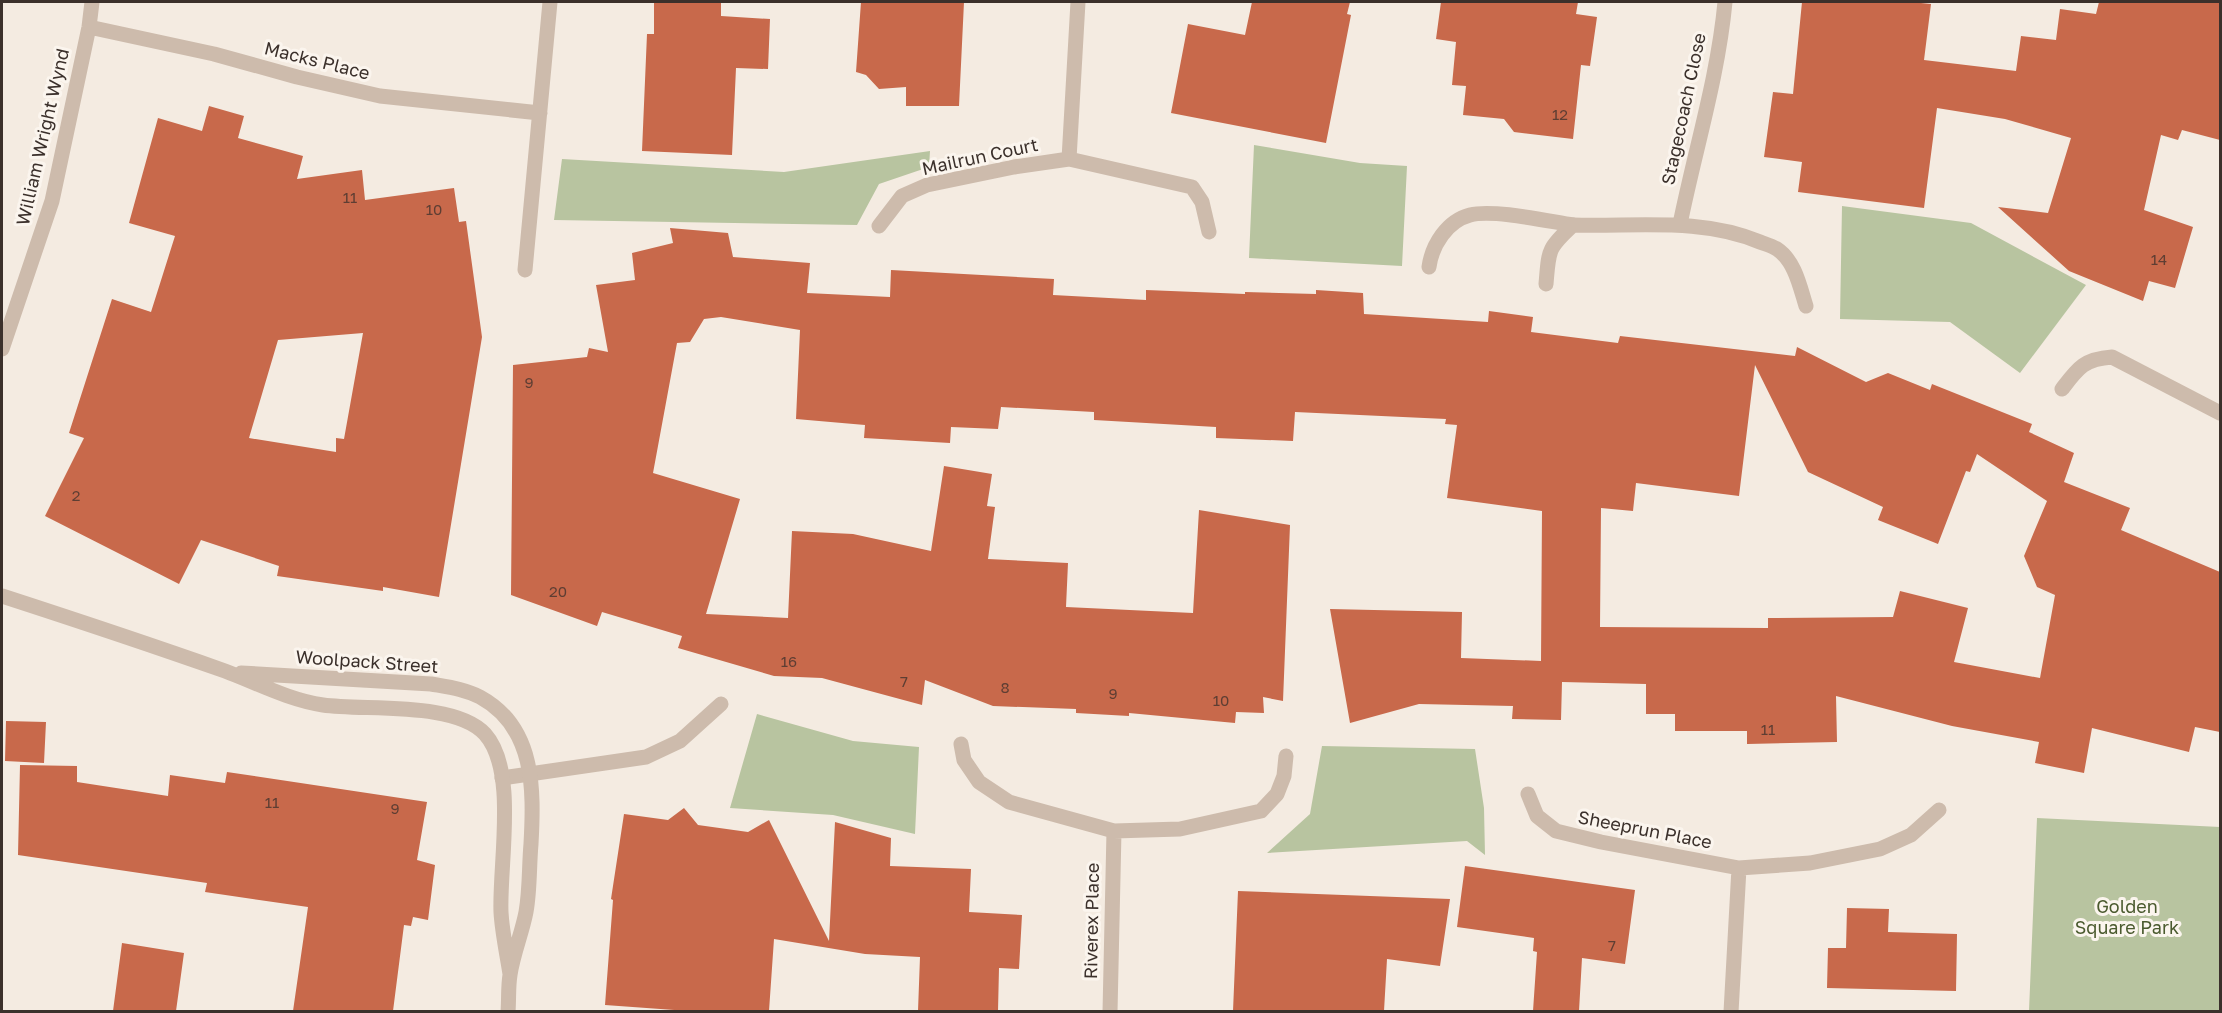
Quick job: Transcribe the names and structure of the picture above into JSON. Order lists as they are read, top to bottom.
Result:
{
  "streets": {
    "street": [
      "Macks Place",
      "Stagecoach Close",
      "William Wright Wynd",
      "Mailrun Court",
      "Woolpack Street",
      "Sheeprun Place",
      "Riverex Place"
    ]
  },
  "crossings": [
    ["Macks Place", "William Wright Wynd"]
  ],
  "parks": ["Golden Square Park"],
  "house_numbers": [
    "12",
    "11",
    "10",
    "14",
    "9",
    "2",
    "20",
    "16",
    "7",
    "8",
    "9",
    "10",
    "11",
    "11",
    "9",
    "7"
  ]
}
